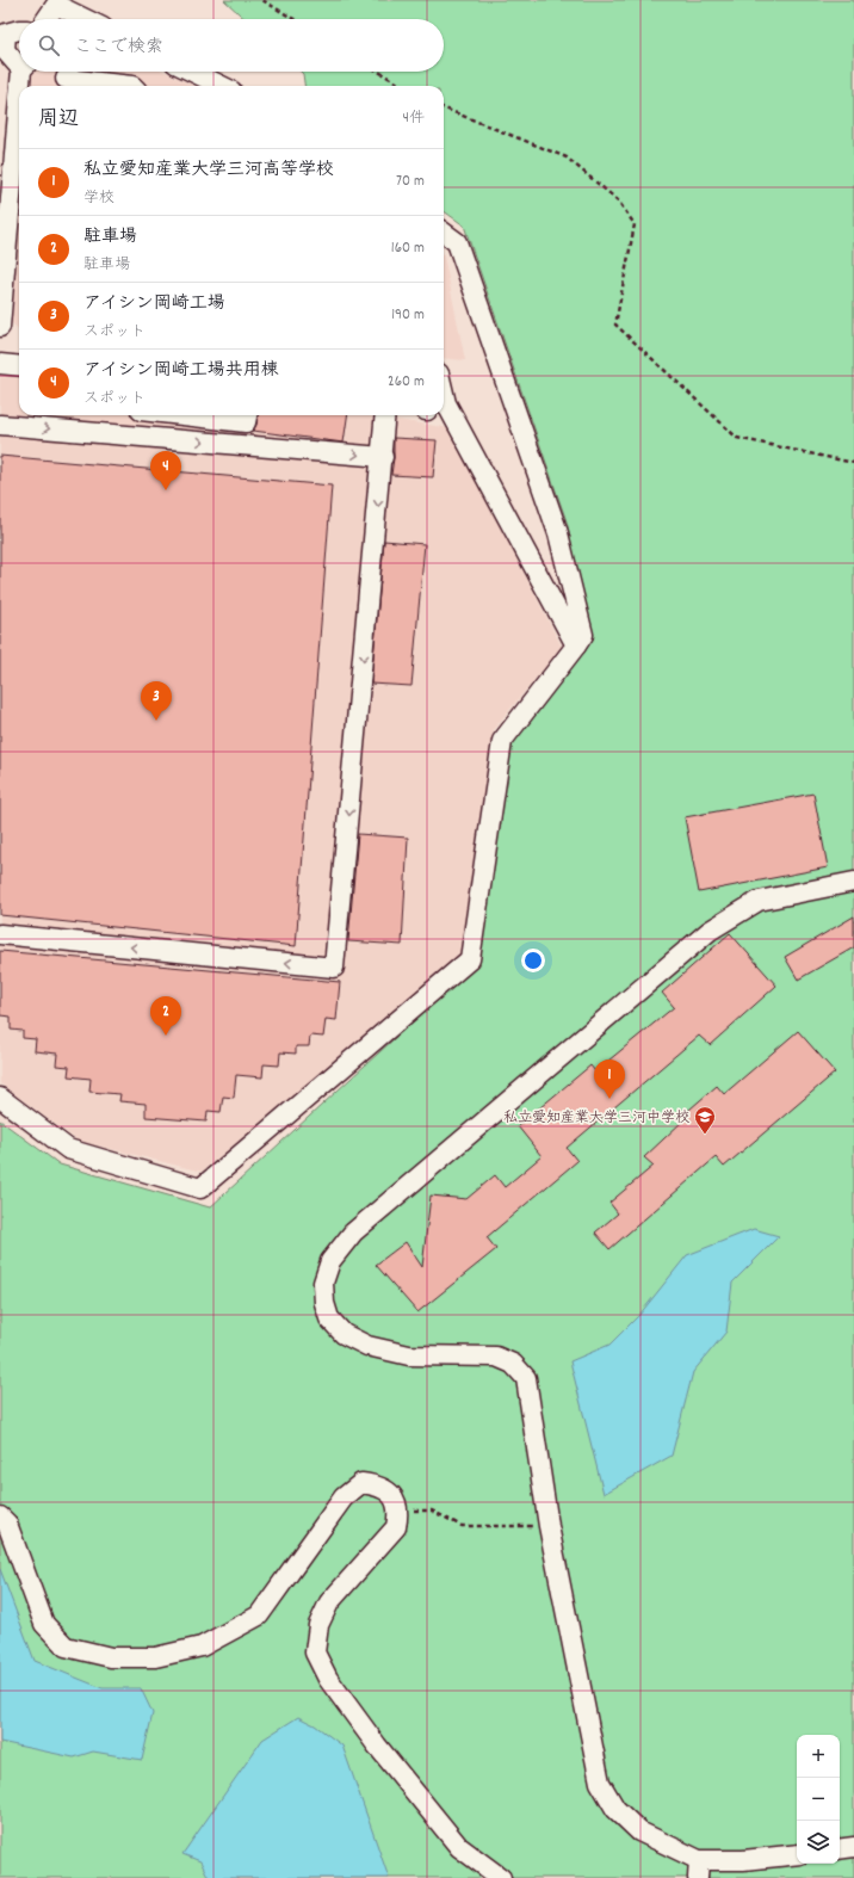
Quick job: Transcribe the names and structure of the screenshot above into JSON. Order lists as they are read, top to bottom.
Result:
{
  "places": {
    "school or university": ["私立愛知産業大学三河中学校"]
  },
  "page": {
    "search": "ここで検索",
    "heading": ["周辺", "4件"],
    "list": [
      {
        "mark": "1",
        "name": "私立愛知産業大学三河高等学校",
        "note": "学校",
        "value": "70 m"
      },
      {
        "mark": "2",
        "name": "駐車場",
        "note": "駐車場",
        "value": "160 m"
      },
      {
        "mark": "3",
        "name": "アイシン岡崎工場",
        "note": "スポット",
        "value": "190 m"
      },
      {
        "mark": "4",
        "name": "アイシン岡崎工場共用棟",
        "note": "スポット",
        "value": "260 m"
      }
    ],
    "pins": [
      "4",
      "3",
      "2",
      "1"
    ],
    "map_buttons": ["+", "−"]
  }
}
